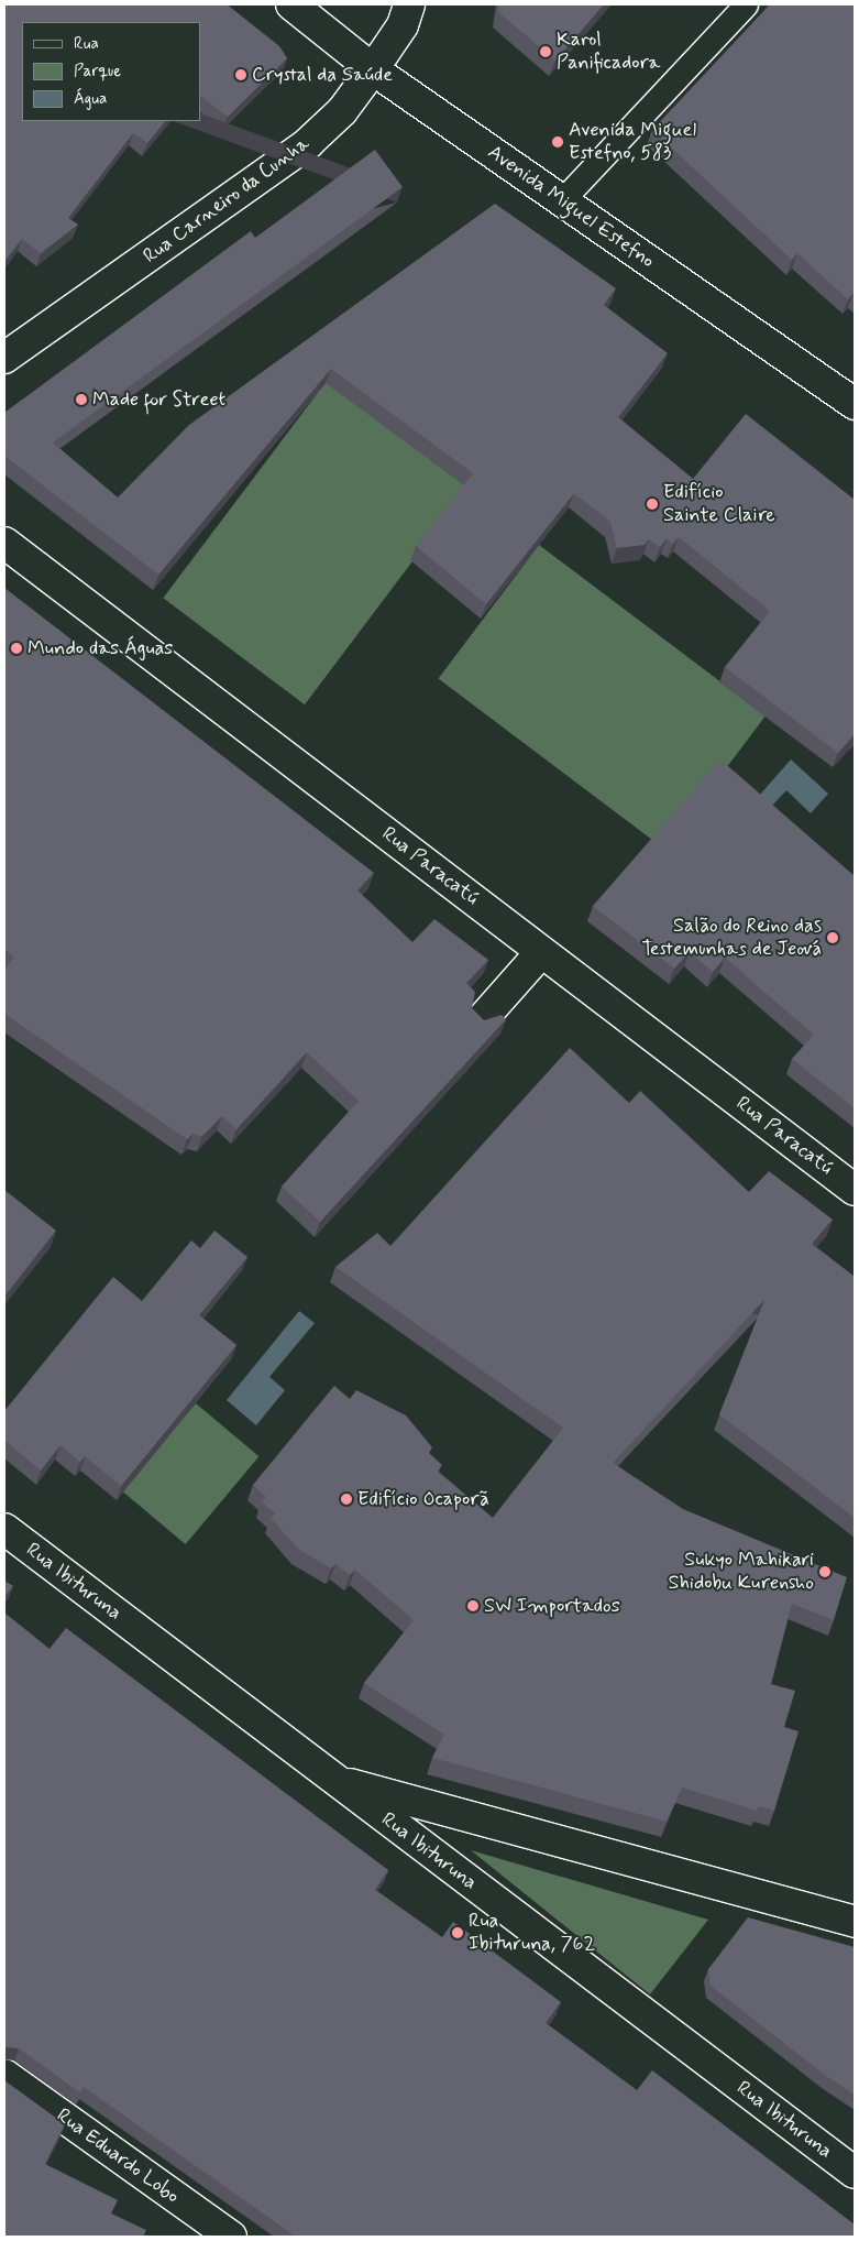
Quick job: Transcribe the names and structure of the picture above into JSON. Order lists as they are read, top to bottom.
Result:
{
  "streets": {
    "street": [
      "Rua Carneiro da Cunha",
      "Avenida Miguel Estefno",
      "Rua Paracatú",
      "Rua Ibituruna",
      "Rua Eduardo Lobo"
    ]
  },
  "crossings": [
    ["Rua Carneiro da Cunha", "Avenida Miguel Estefno"]
  ],
  "places": [
    "Karol Panificadora",
    "Crystal da Saúde",
    "Avenida Miguel Estefno, 583",
    "Made for Street",
    "Edifício Sainte Claire",
    "Mundo das Águas",
    "Salão do Reino das Testemunhas de Jeová",
    "Edifício Ocaporã",
    "Sukyo Mahikari Shidobu Kurensho",
    "SW Importados",
    "Rua Ibituruna, 762"
  ],
  "legend": ["Rua", "Parque", "Água"]
}
